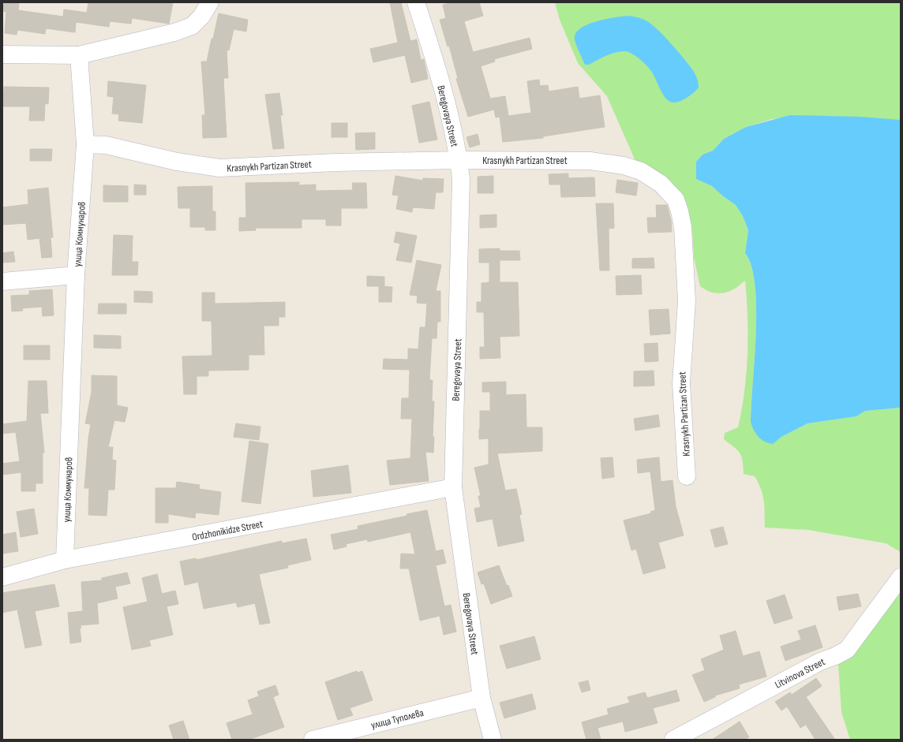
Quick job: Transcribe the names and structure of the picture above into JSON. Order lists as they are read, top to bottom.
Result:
{
  "streets": {
    "street": [
      "Beregovaya Street",
      "Krasnykh Partizan Street",
      "улица Коммунаров",
      "Ordzhonikidze Street",
      "Litvinova Street",
      "улица Туполева"
    ]
  },
  "crossings": [
    ["Beregovaya Street", "Krasnykh Partizan Street"],
    ["Beregovaya Street", "Ordzhonikidze Street"],
    ["Beregovaya Street", "улица Туполева"],
    ["Krasnykh Partizan Street", "улица Коммунаров"],
    ["улица Коммунаров", "Ordzhonikidze Street"]
  ]
}
